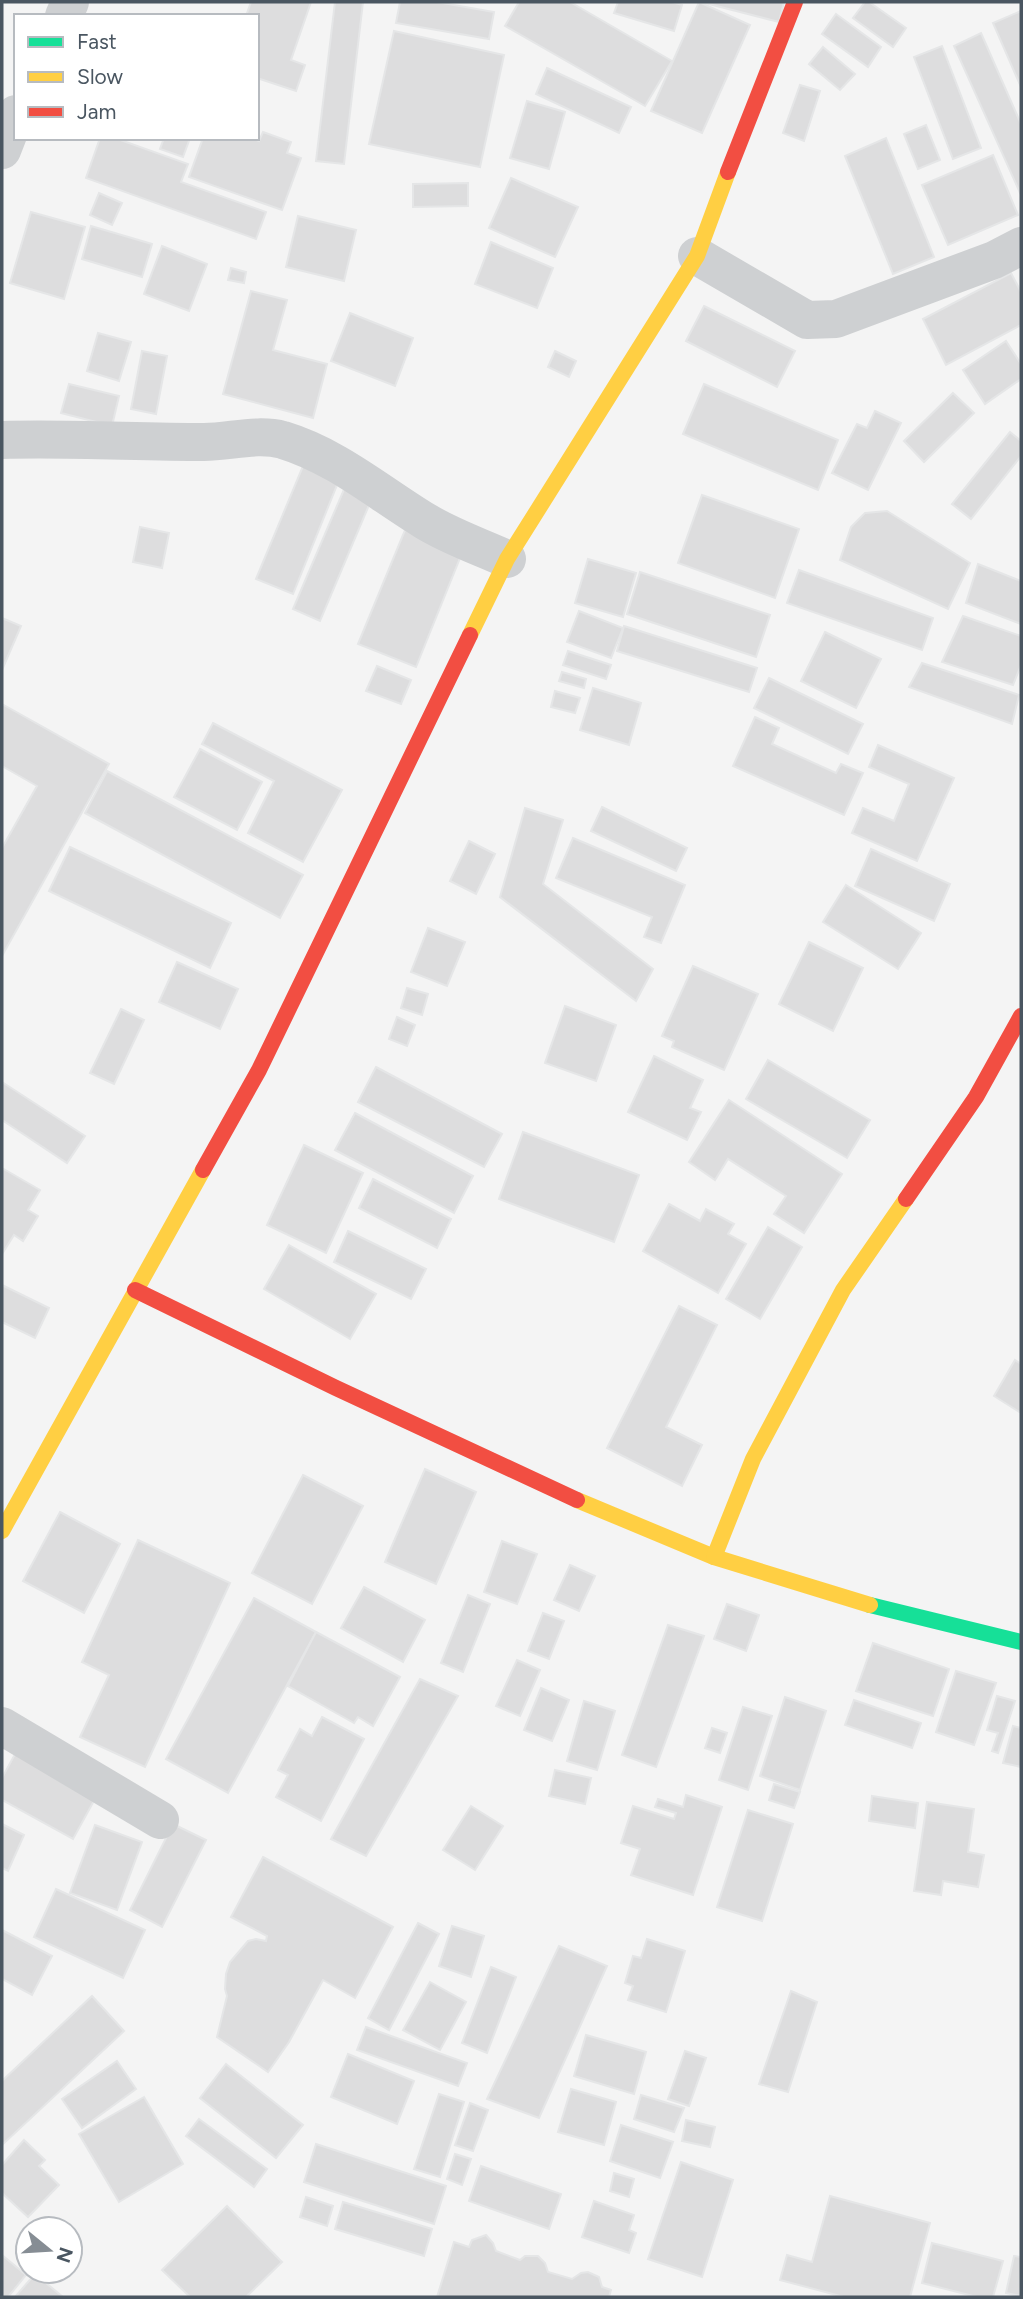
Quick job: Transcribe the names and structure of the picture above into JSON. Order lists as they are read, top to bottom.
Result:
{
  "legend": ["Fast", "Slow", "Jam"],
  "north": "right"
}
